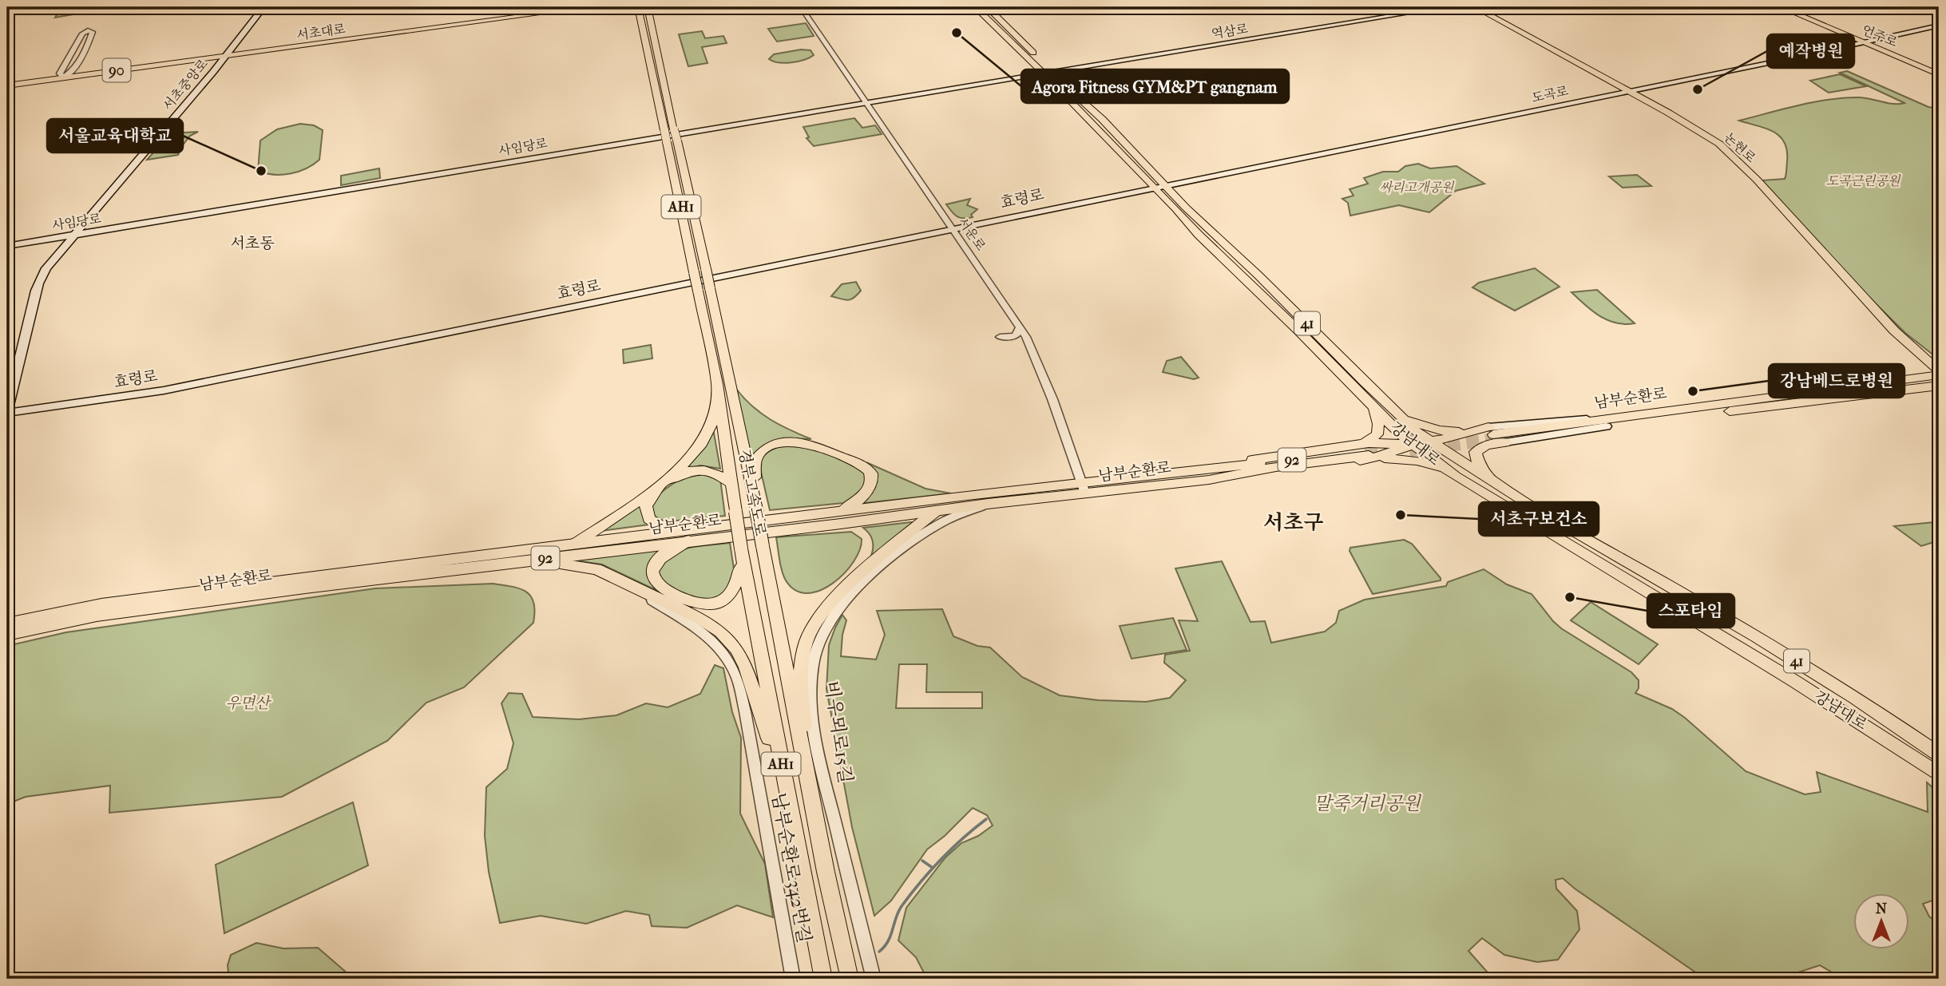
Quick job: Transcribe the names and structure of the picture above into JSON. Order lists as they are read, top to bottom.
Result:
{
  "streets": {
    "main road": [
      "역삼로",
      "서초대로",
      "언주로",
      "90",
      "서초중앙로",
      "도곡로",
      "사임당로",
      "논현로",
      "효령로",
      "AH1",
      "41",
      "남부순환로",
      "강남대로",
      "92",
      "경부고속도로"
    ],
    "street": ["서운로", "비우뫼로15길", "남부순환로342번길"]
  },
  "crossings": [
    ["역삼로", "사임당로"],
    ["역삼로", "강남대로"],
    ["서초대로", "서초중앙로"],
    ["언주로", "도곡로"],
    ["서초중앙로", "사임당로"],
    ["서초중앙로", "효령로"],
    ["도곡로", "논현로"],
    ["도곡로", "효령로"],
    ["도곡로", "강남대로"],
    ["사임당로", "서운로"],
    ["사임당로", "강남대로"],
    ["효령로", "서운로"],
    ["효령로", "강남대로"],
    ["서운로", "남부순환로"],
    ["남부순환로", "비우뫼로15길"]
  ],
  "districts": ["서초동", "서초구"],
  "parks": [
    "도곡근린공원",
    "싸리고개공원",
    "우면산",
    "말죽거리공원"
  ],
  "places": [
    "Agora Fitness GYM&PT gangnam",
    "예작병원",
    "서울교육대학교",
    "강남베드로병원",
    "서초구보건소",
    "스포타임"
  ],
  "north": "top"
}
